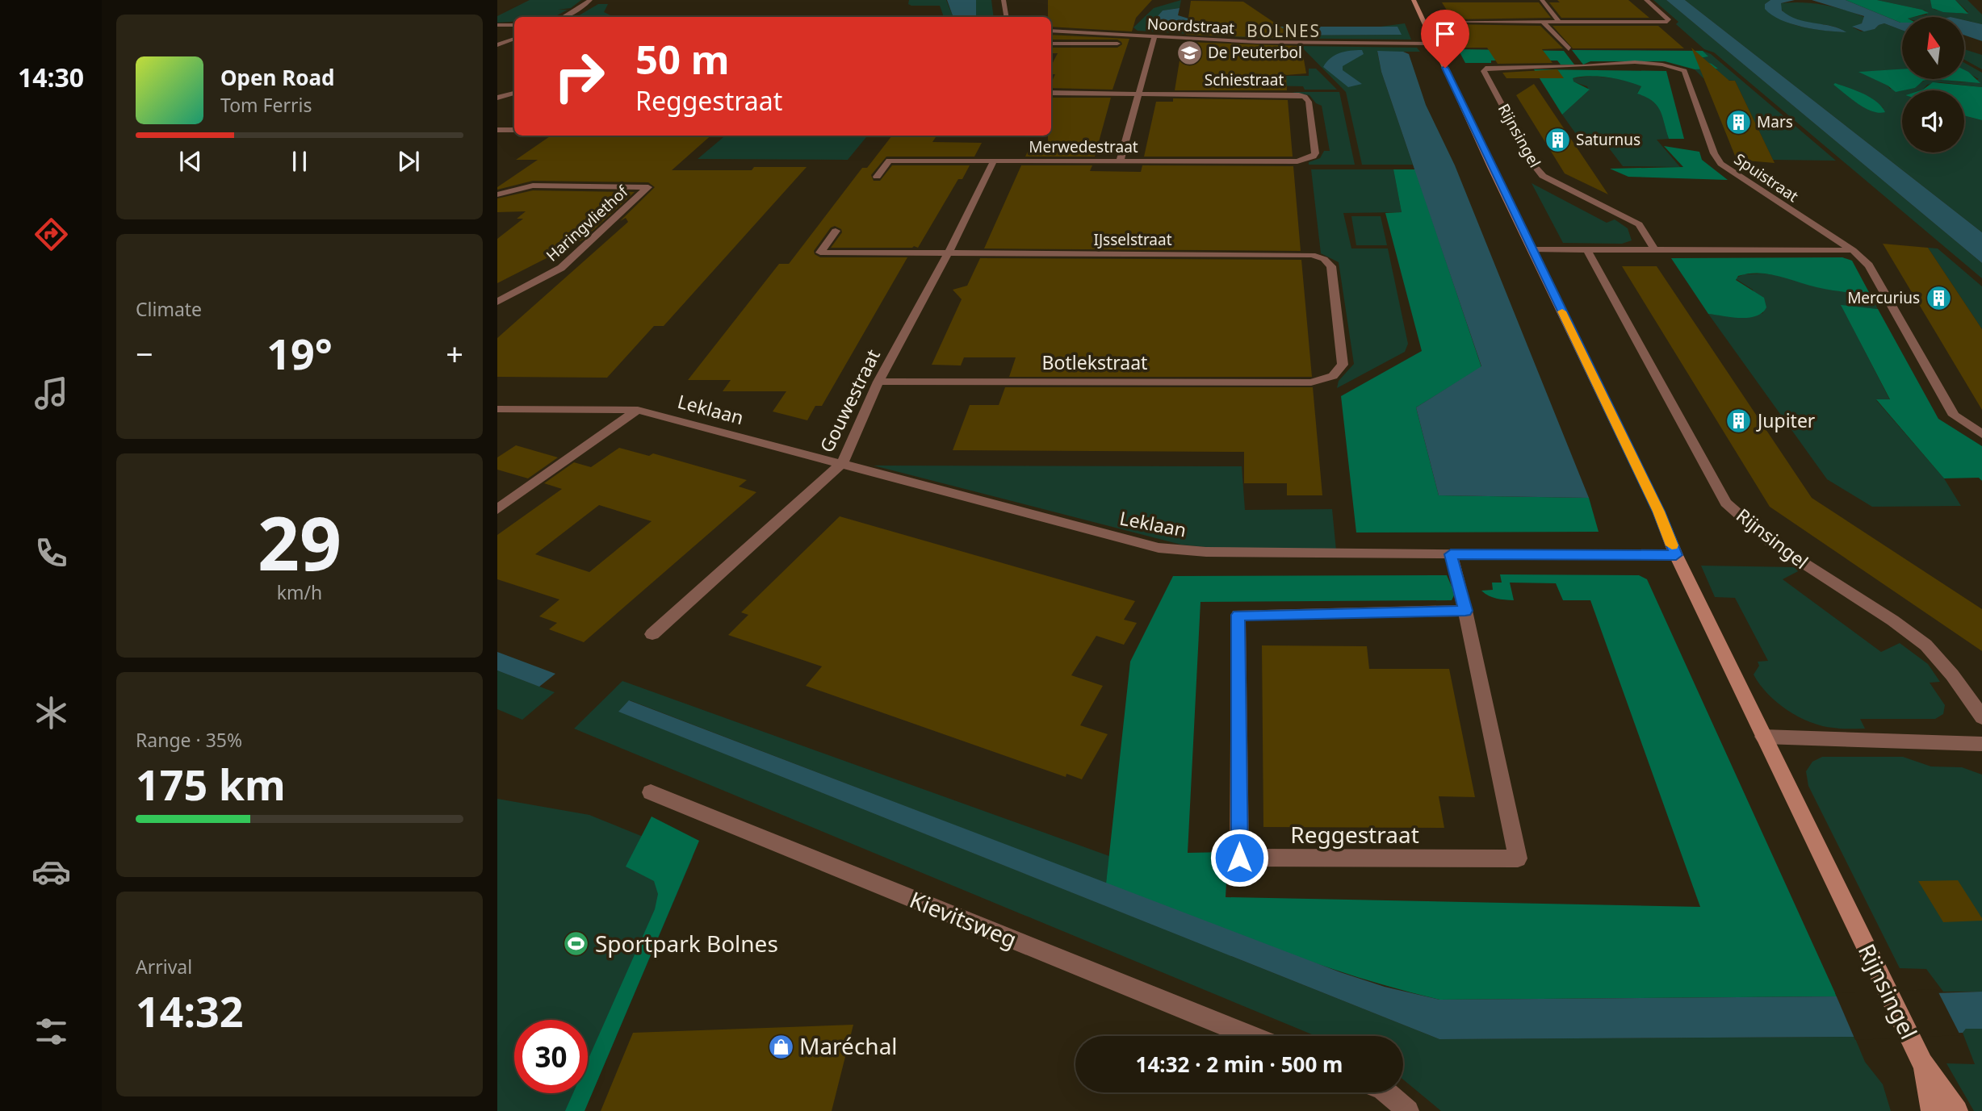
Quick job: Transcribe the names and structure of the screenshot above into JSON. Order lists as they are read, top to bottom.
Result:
{
  "streets": {
    "street": [
      "Noordstraat",
      "Schiestraat",
      "Rijnsingel",
      "Merwedestraat",
      "Spuistraat",
      "Haringvliethof",
      "IJsselstraat",
      "Botlekstraat",
      "Gouwestraat",
      "Leklaan",
      "Reggestraat",
      "Kievitsweg"
    ]
  },
  "crossings": [
    ["Noordstraat", "Rijnsingel"],
    ["Schiestraat", "Merwedestraat"],
    ["Rijnsingel", "Spuistraat"],
    ["Rijnsingel", "Leklaan"],
    ["Merwedestraat", "Gouwestraat"],
    ["IJsselstraat", "Botlekstraat"],
    ["IJsselstraat", "Gouwestraat"],
    ["Botlekstraat", "Gouwestraat"],
    ["Gouwestraat", "Leklaan"],
    ["Leklaan", "Reggestraat"]
  ],
  "districts": ["BOLNES"],
  "places": {
    "school or university": ["De Peuterbol"],
    "building": [
      "Mars",
      "Saturnus",
      "Mercurius",
      "Jupiter"
    ],
    "sports": ["Sportpark Bolnes"],
    "shop": ["Maréchal"]
  },
  "north": "top",
  "page": {
    "tabs": "14:30",
    "turn": ["50 m", "Reggestraat"],
    "song": ["Open Road", "Tom Ferris"],
    "tile": [
      "Climate",
      ["29", "km/h"],
      ["Range · 35%", "175 km"],
      ["Arrival", "14:32"]
    ],
    "heat": ["−", "19°", "+"],
    "limit": "30",
    "trip": "14:32 · 2 min · 500 m"
  }
}
